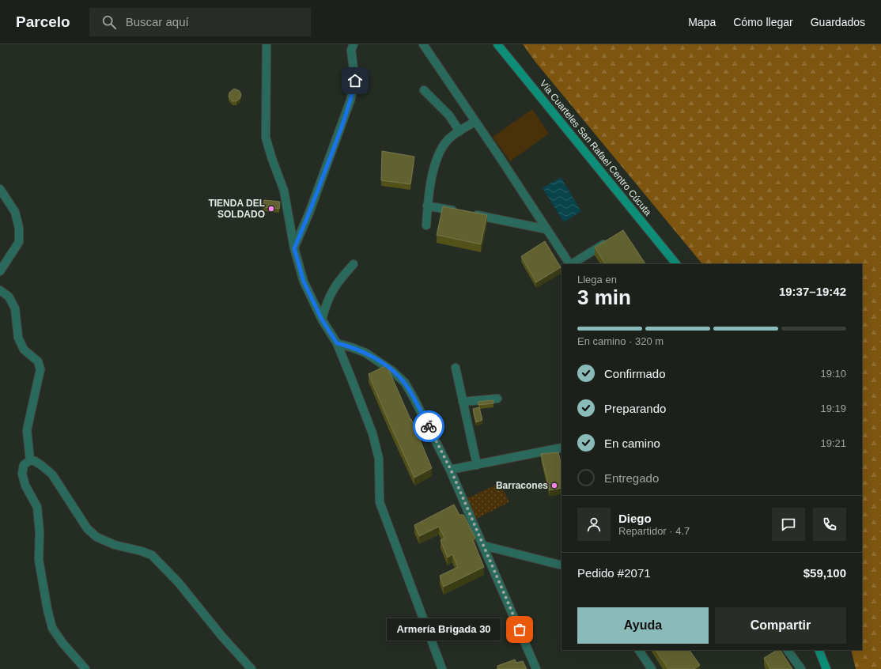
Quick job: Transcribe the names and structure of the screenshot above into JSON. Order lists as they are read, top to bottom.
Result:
{
  "streets": {
    "main road": ["Vía Cuarteles San Rafael Centro Cúcuta"]
  },
  "places": ["TIENDA DEL SOLDADO", "Barracones", "Armería Brigada 30"],
  "page": {
    "header": "Parcelo",
    "search": "Buscar aquí",
    "nav": ["Mapa", "Cómo llegar", "Guardados"],
    "heading": ["3 min", "Llega en", "19:37–19:42"],
    "panel": [
      "Diego",
      "Repartidor · 4.7",
      "Pedido #2071",
      "$59,100"
    ],
    "bar": "En camino · 320 m",
    "list": [
      ["Confirmado", "19:10"],
      ["Preparando", "19:19"],
      ["En camino", "19:21"],
      "Entregado"
    ],
    "buttons": ["Ayuda", "Compartir"],
    "bubble": "Armería Brigada 30"
  }
}
